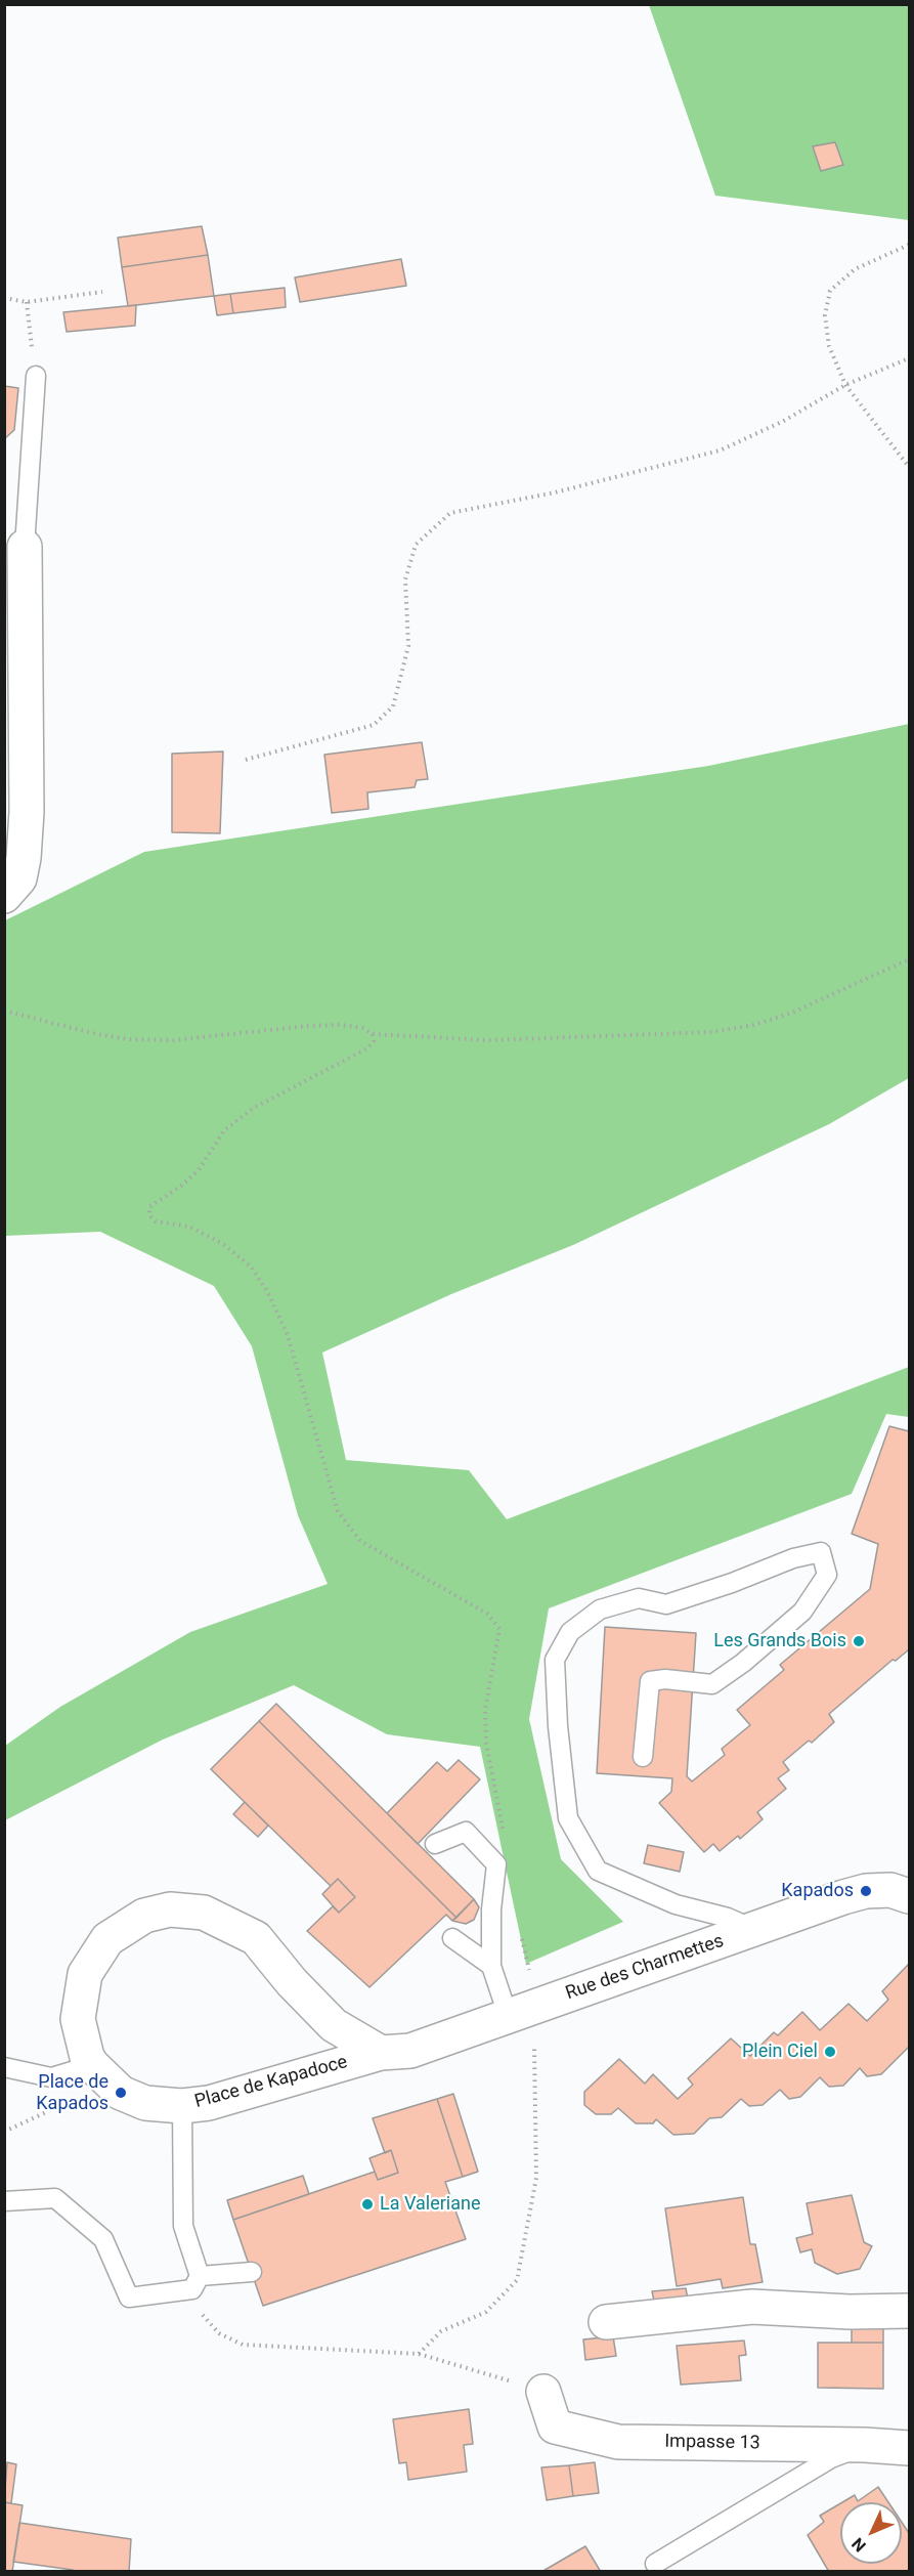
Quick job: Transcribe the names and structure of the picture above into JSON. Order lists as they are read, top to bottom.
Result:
{
  "streets": {
    "street": ["Rue des Charmettes", "Place de Kapadoce", "Impasse 13"]
  },
  "crossings": [
    ["Rue des Charmettes", "Place de Kapadoce"]
  ],
  "places": [
    "Les Grands Bois",
    "Kapados",
    "Plein Ciel",
    "Place de Kapados",
    "La Valeriane"
  ],
  "north": "bottom left"
}
